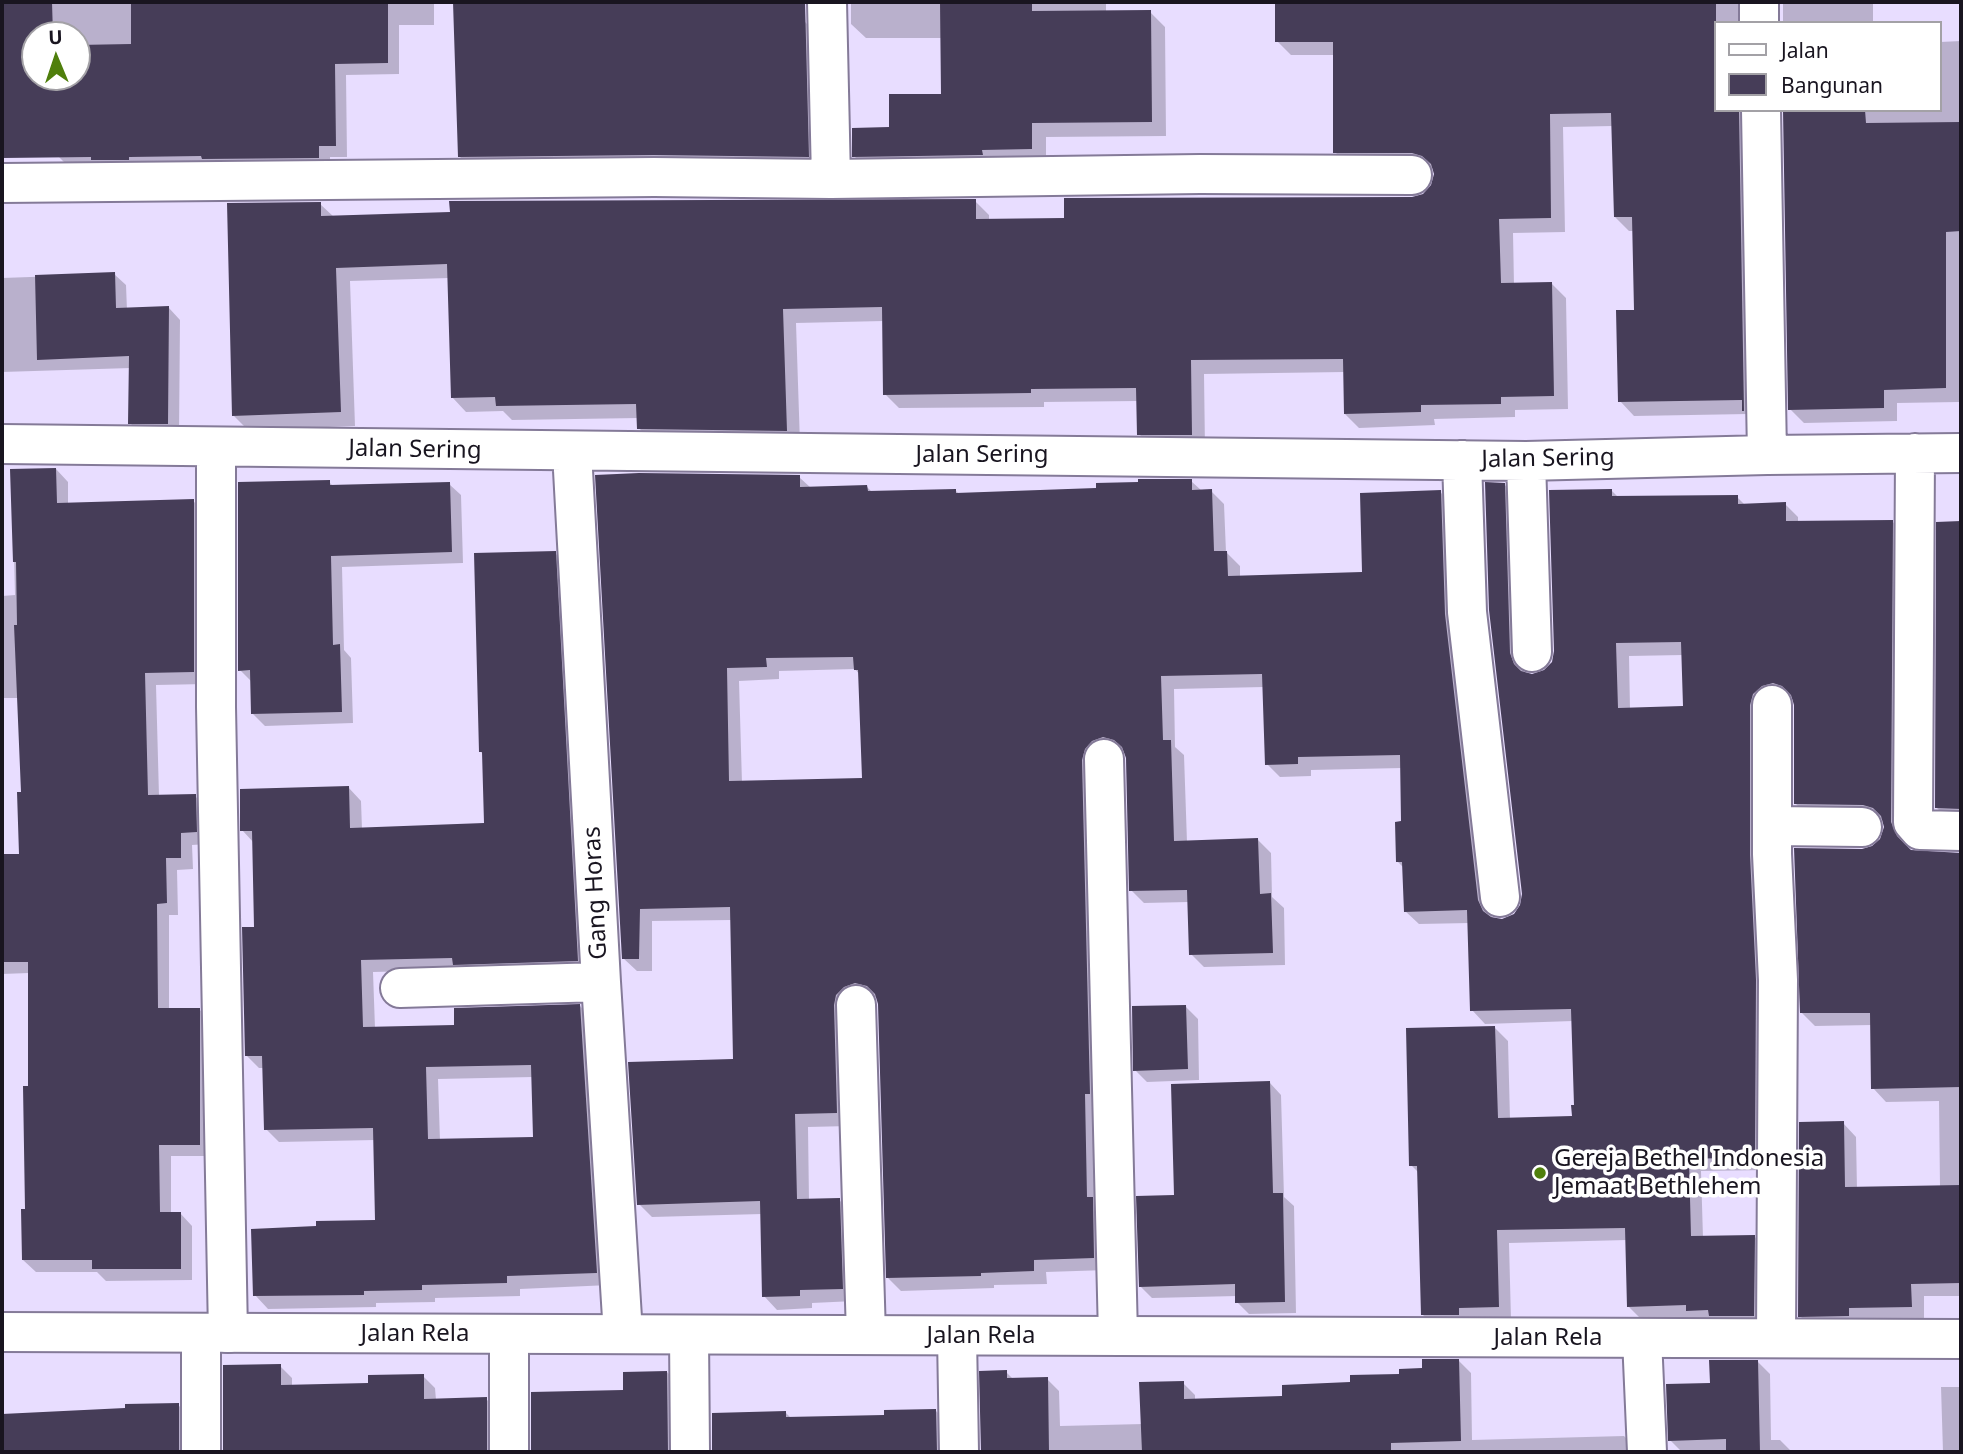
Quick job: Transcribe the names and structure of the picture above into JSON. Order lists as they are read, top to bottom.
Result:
{
  "streets": {
    "street": ["Jalan Sering", "Gang Horas", "Jalan Rela"]
  },
  "crossings": [
    ["Jalan Sering", "Gang Horas"],
    ["Gang Horas", "Jalan Rela"]
  ],
  "places": ["Gereja Bethel Indonesia Jemaat Bethlehem"],
  "legend": ["Jalan", "Bangunan"],
  "north": "top"
}
